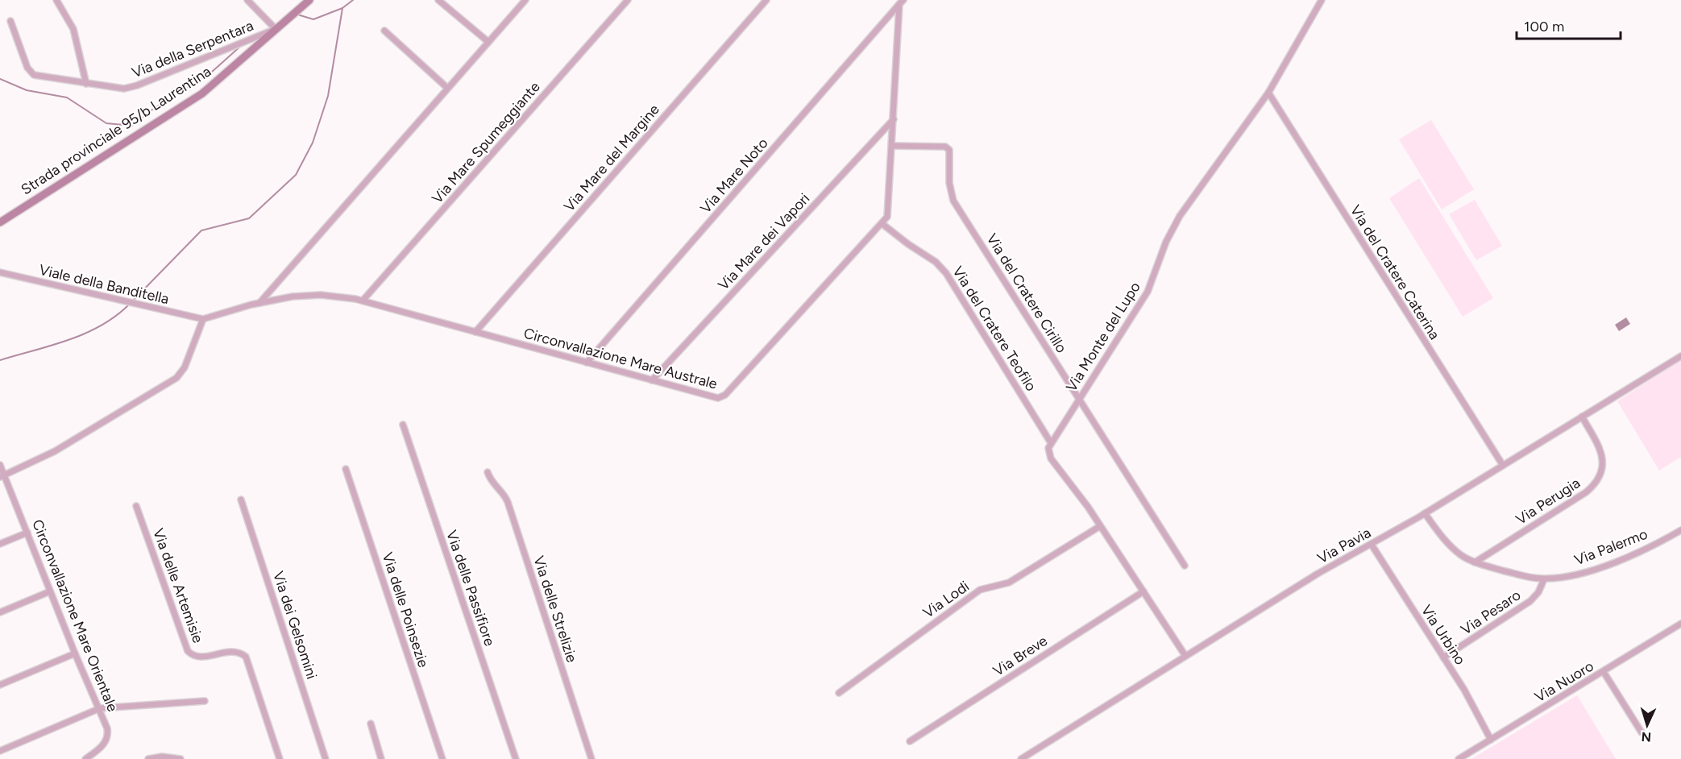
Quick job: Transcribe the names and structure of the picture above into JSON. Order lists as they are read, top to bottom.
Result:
{
  "streets": {
    "main road": ["Strada provinciale 95/b Laurentina"],
    "street": [
      "Via della Serpentara",
      "Via Mare Spumeggiante",
      "Via Mare del Margine",
      "Via Mare Noto",
      "Via Mare dei Vapori",
      "Via del Cratere Caterina",
      "Viale della Banditella",
      "Via del Cratere Cirillo",
      "Via del Cratere Teofilo",
      "Via Monte del Lupo",
      "Circonvallazione Mare Australe",
      "Via Perugia",
      "Via Pavia",
      "Via Palermo",
      "Via delle Artemisie",
      "Via delle Passifiore",
      "Via Lodi",
      "Via delle Strelizie",
      "Via delle Poinsezie",
      "Via Pesaro",
      "Circonvallazione Mare Orientale",
      "Via dei Gelsomini",
      "Via Urbino",
      "Via Breve",
      "Via Nuoro"
    ]
  },
  "crossings": [
    ["Via della Serpentara", "Strada provinciale 95/b Laurentina"],
    ["Via Mare Spumeggiante", "Circonvallazione Mare Australe"],
    ["Via Mare del Margine", "Circonvallazione Mare Australe"],
    ["Via Mare Noto", "Circonvallazione Mare Australe"],
    ["Via Mare dei Vapori", "Circonvallazione Mare Australe"],
    ["Via del Cratere Caterina", "Via Monte del Lupo"],
    ["Via del Cratere Caterina", "Via Pavia"],
    ["Viale della Banditella", "Circonvallazione Mare Australe"],
    ["Via del Cratere Cirillo", "Via Monte del Lupo"],
    ["Via del Cratere Cirillo", "Circonvallazione Mare Australe"],
    ["Via del Cratere Teofilo", "Via Monte del Lupo"],
    ["Via del Cratere Teofilo", "Circonvallazione Mare Australe"],
    ["Via Perugia", "Via Pavia"],
    ["Via Perugia", "Via Palermo"],
    ["Via Pavia", "Via Palermo"],
    ["Via Pavia", "Via Urbino"],
    ["Via Palermo", "Via Pesaro"],
    ["Via Pesaro", "Via Urbino"],
    ["Via Urbino", "Via Nuoro"]
  ],
  "scale_bar": "100 m",
  "north": "bottom"
}
